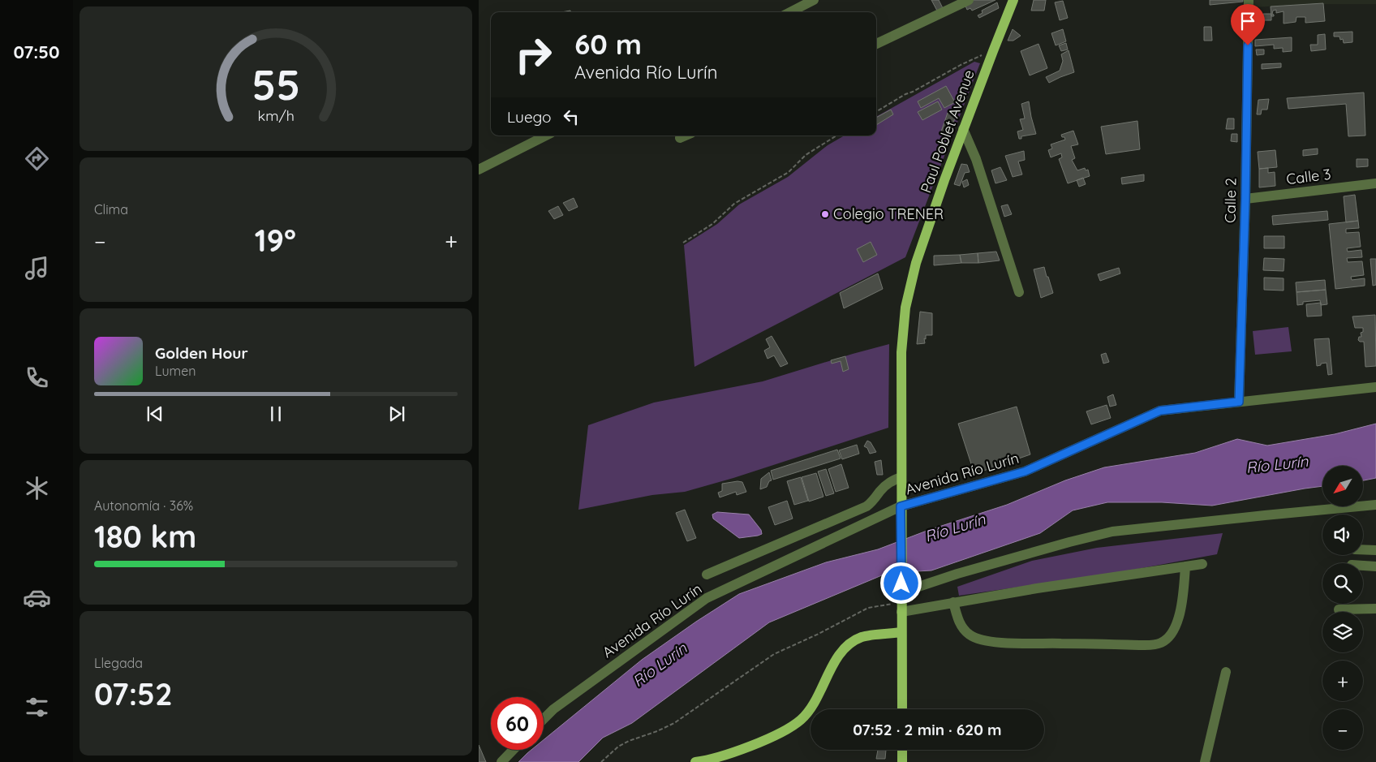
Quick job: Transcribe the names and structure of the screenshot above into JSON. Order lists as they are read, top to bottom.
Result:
{
  "streets": {
    "main road": ["Paul Poblet Avenue"],
    "street": ["Calle 3", "Calle 2", "Avenida Río Lurín"]
  },
  "crossings": [
    ["Paul Poblet Avenue", "Avenida Río Lurín"],
    ["Calle 3", "Calle 2"],
    ["Calle 2", "Avenida Río Lurín"]
  ],
  "water": ["Río Lurín"],
  "places": ["Colegio TRENER"],
  "north": "bottom left",
  "page": {
    "tabs": "07:50",
    "turn": ["60 m", "Avenida Río Lurín"],
    "then": "Luego",
    "tile": [
      "Clima",
      ["Autonomía · 36%", "180 km"],
      ["Llegada", "07:52"]
    ],
    "heat": ["−", "19°", "+"],
    "song": ["Golden Hour", "Lumen"],
    "map_buttons": ["+", "−"],
    "limit": "60",
    "trip": "07:52 · 2 min · 620 m",
    "gauge": ["55", "km/h"]
  }
}
